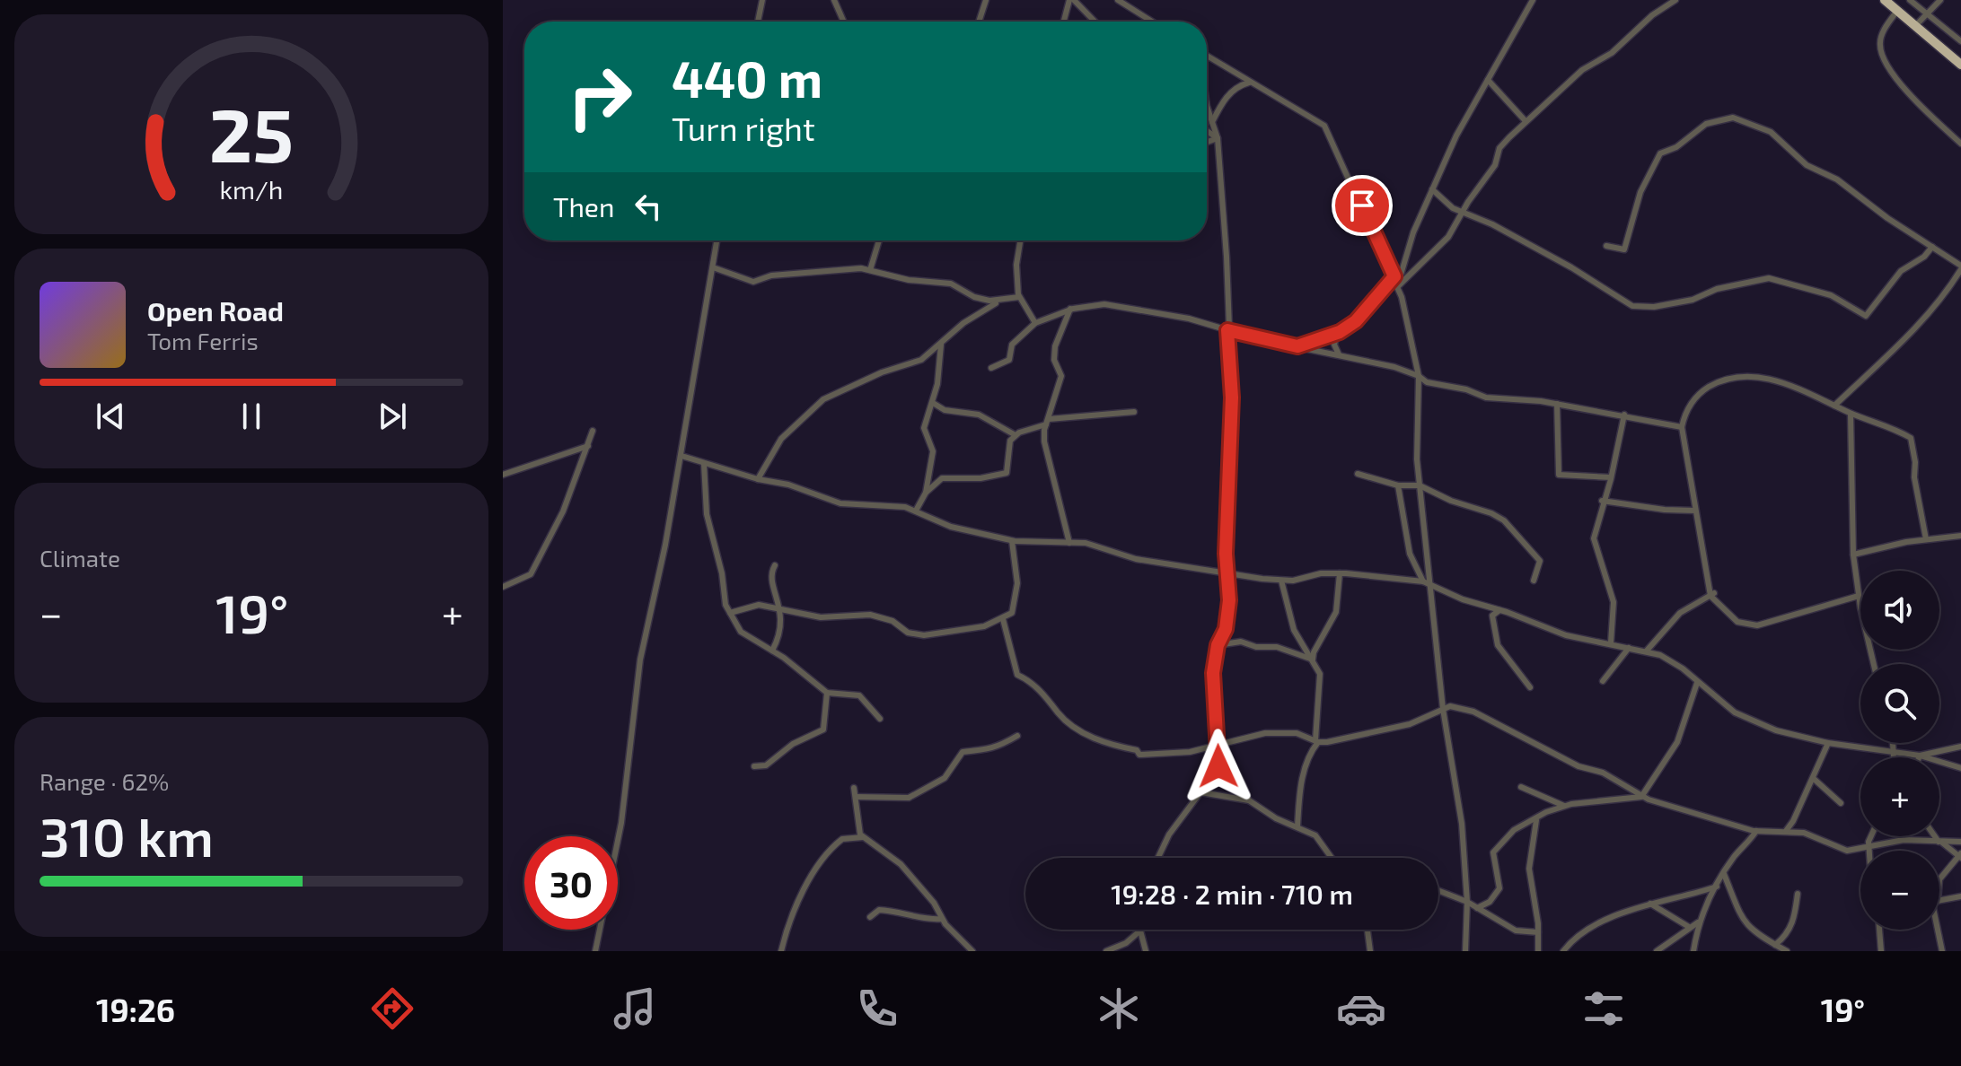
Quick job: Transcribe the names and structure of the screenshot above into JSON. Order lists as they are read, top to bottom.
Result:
{
  "page": {
    "turn": ["440 m", "Turn right"],
    "then": "Then",
    "song": ["Open Road", "Tom Ferris"],
    "tile": [
      "Climate",
      ["Range · 62%", "310 km"]
    ],
    "map_buttons": ["+", "−"],
    "heat": ["−", "19°", "+"],
    "limit": "30",
    "trip": "19:28 · 2 min · 710 m",
    "tabs": ["19:26", "19°"],
    "gauge": ["25", "km/h"]
  }
}
